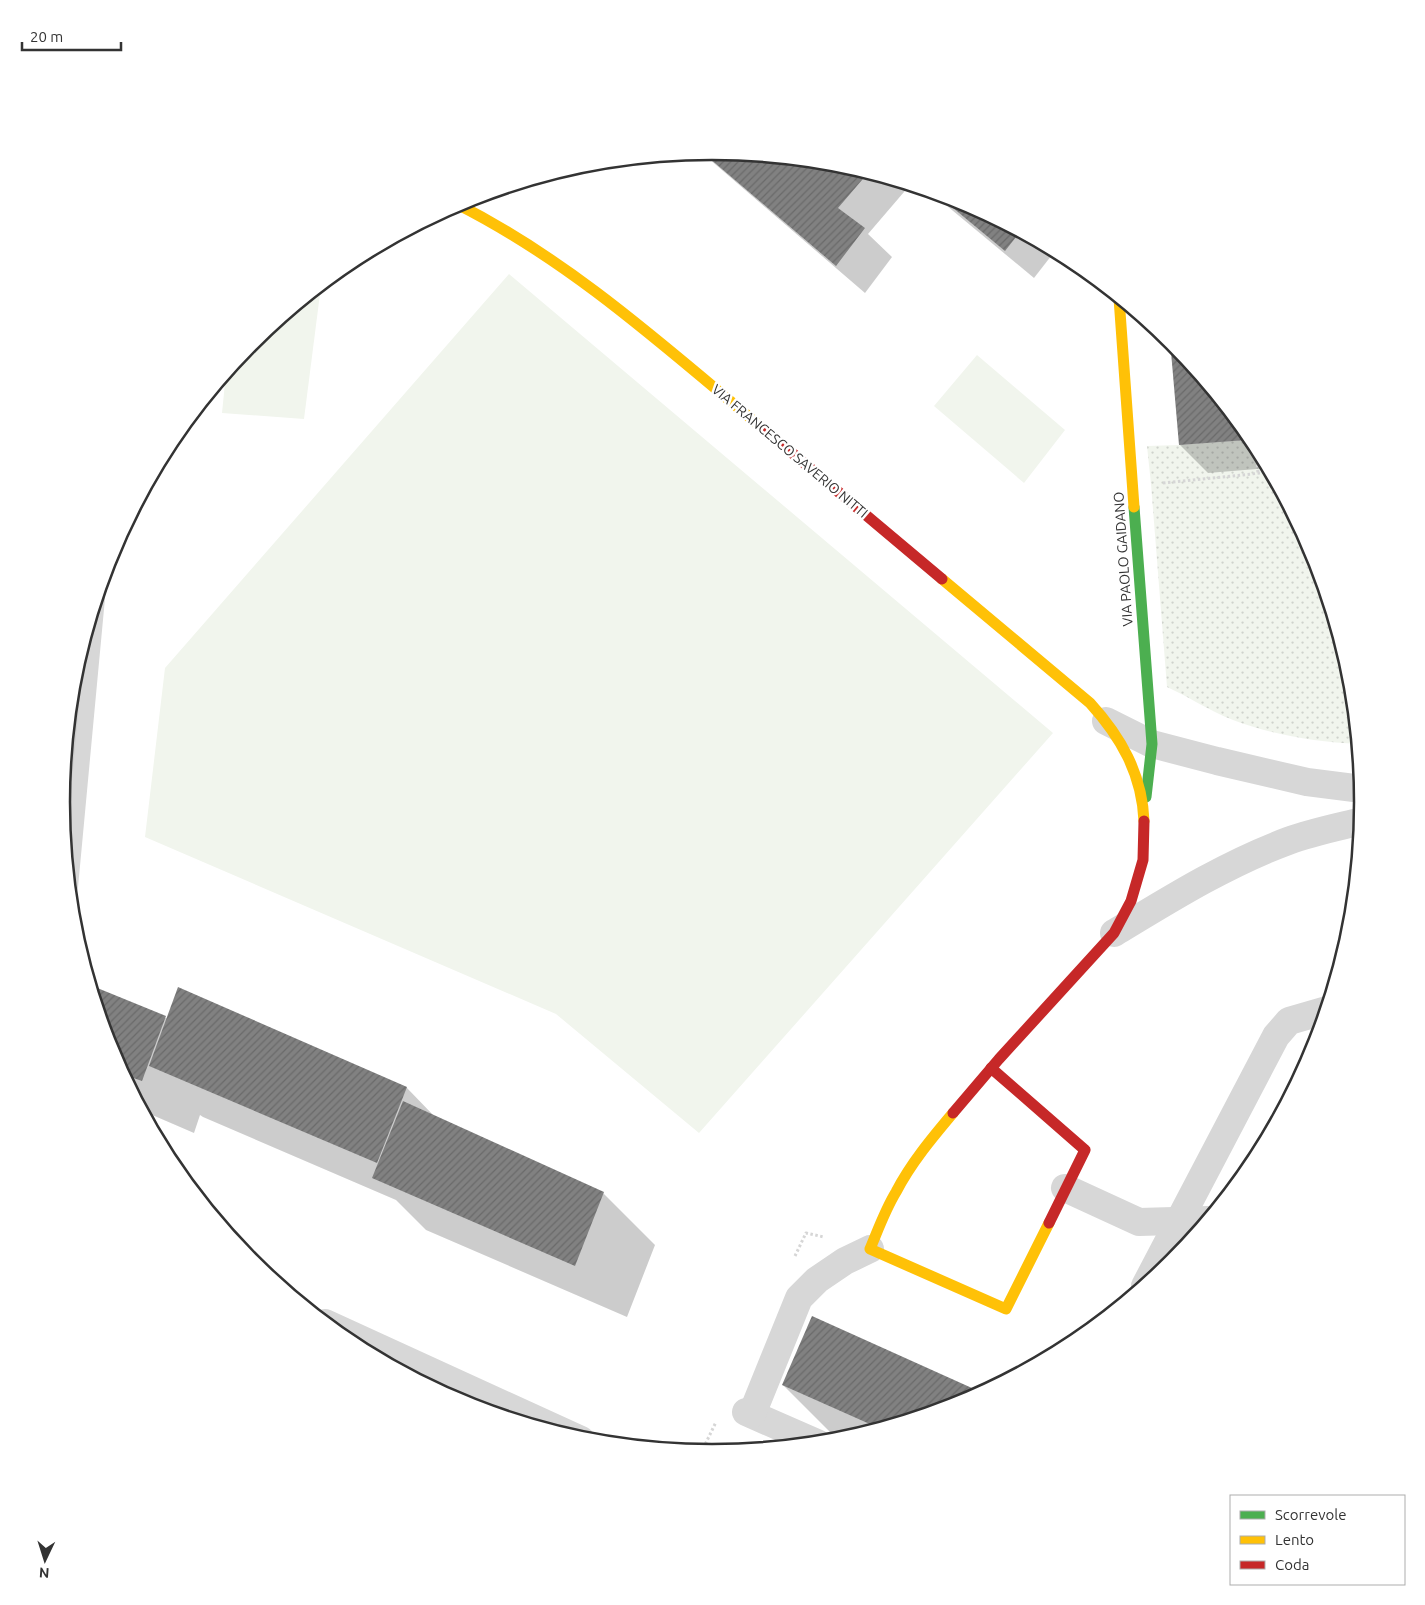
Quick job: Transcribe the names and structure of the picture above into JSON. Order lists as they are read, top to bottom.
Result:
{
  "streets": {
    "street": ["VIA FRANCESCO SAVERIO NITTI", "VIA PAOLO GAIDANO"]
  },
  "crossings": [
    ["VIA FRANCESCO SAVERIO NITTI", "VIA PAOLO GAIDANO"]
  ],
  "legend": ["Scorrevole", "Lento", "Coda"],
  "scale_bar": "20 m",
  "north": "bottom"
}
